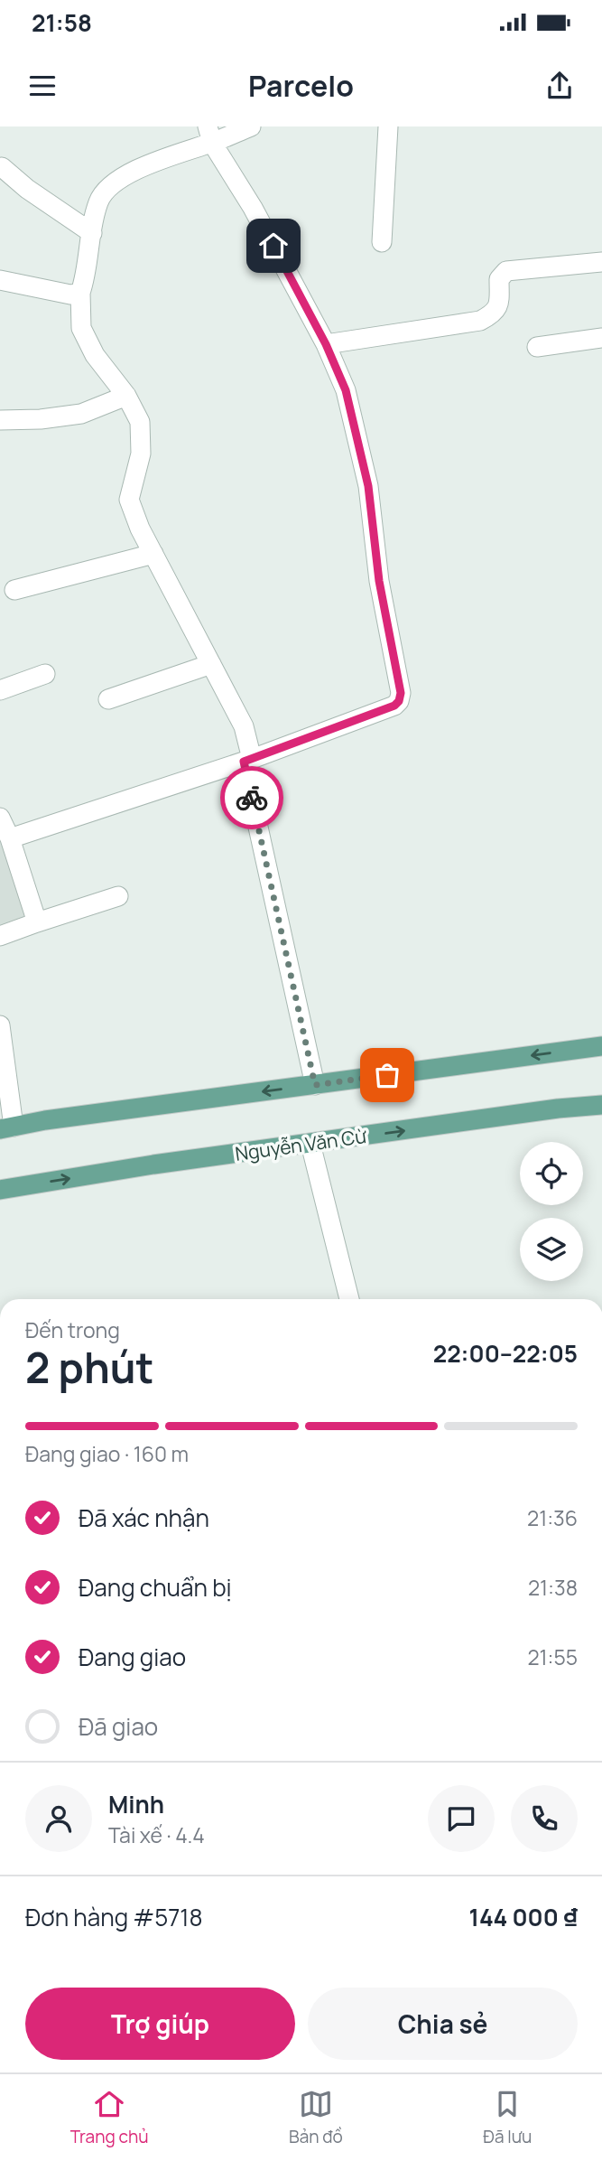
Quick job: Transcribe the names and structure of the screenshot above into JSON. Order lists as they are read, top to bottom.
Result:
{
  "streets": {
    "main road": ["Nguyễn Văn Cừ"]
  },
  "page": {
    "status": "21:58",
    "header": "Parcelo",
    "heading": ["2 phút", "Đến trong", "22:00–22:05"],
    "panel": [
      "Minh",
      "Tài xế · 4.4",
      "Đơn hàng #5718",
      "144 000 ₫"
    ],
    "bar": "Đang giao · 160 m",
    "list": [
      ["Đã xác nhận", "21:36"],
      ["Đang chuẩn bị", "21:38"],
      ["Đang giao", "21:55"],
      "Đã giao"
    ],
    "buttons": ["Trợ giúp", "Chia sẻ"],
    "tabs": ["Trang chủ", "Bản đồ", "Đã lưu"]
  }
}
